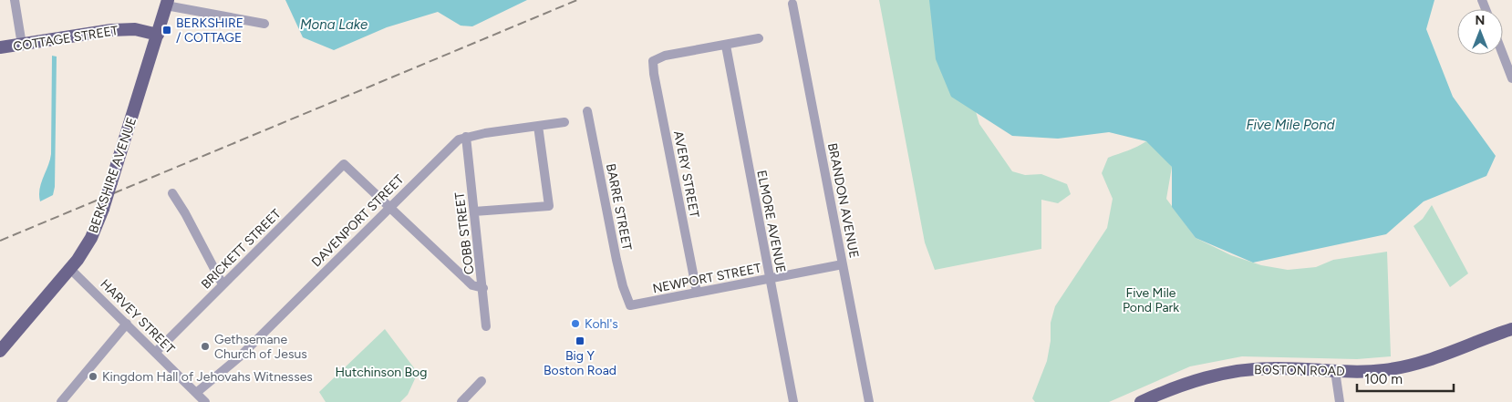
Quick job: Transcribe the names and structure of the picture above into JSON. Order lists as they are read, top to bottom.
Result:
{
  "streets": {
    "main road": ["COTTAGE STREET", "BERKSHIRE AVENUE", "BOSTON ROAD"],
    "street": [
      "AVERY STREET",
      "BRANDON AVENUE",
      "BARRE STREET",
      "DAVENPORT STREET",
      "ELMORE AVENUE",
      "COBB STREET",
      "BRICKETT STREET",
      "NEWPORT STREET",
      "HARVEY STREET"
    ]
  },
  "crossings": [
    ["COTTAGE STREET", "BERKSHIRE AVENUE"],
    ["AVERY STREET", "ELMORE AVENUE"],
    ["AVERY STREET", "NEWPORT STREET"],
    ["BERKSHIRE AVENUE", "HARVEY STREET"],
    ["BRANDON AVENUE", "NEWPORT STREET"],
    ["BARRE STREET", "NEWPORT STREET"],
    ["DAVENPORT STREET", "COBB STREET"],
    ["DAVENPORT STREET", "BRICKETT STREET"],
    ["DAVENPORT STREET", "HARVEY STREET"],
    ["ELMORE AVENUE", "NEWPORT STREET"],
    ["BRICKETT STREET", "HARVEY STREET"]
  ],
  "water": ["Mona Lake", "Five Mile Pond"],
  "parks": ["Five Mile Pond Park", "Hutchinson Bog"],
  "places": {
    "transit": ["BERKSHIRE / COTTAGE", "Big Y Boston Road"],
    "other": ["Kohl's", "Gethsemane Church of Jesus", "Kingdom Hall of Jehovahs Witnesses"]
  },
  "scale_bar": "100 m",
  "north": "top"
}
